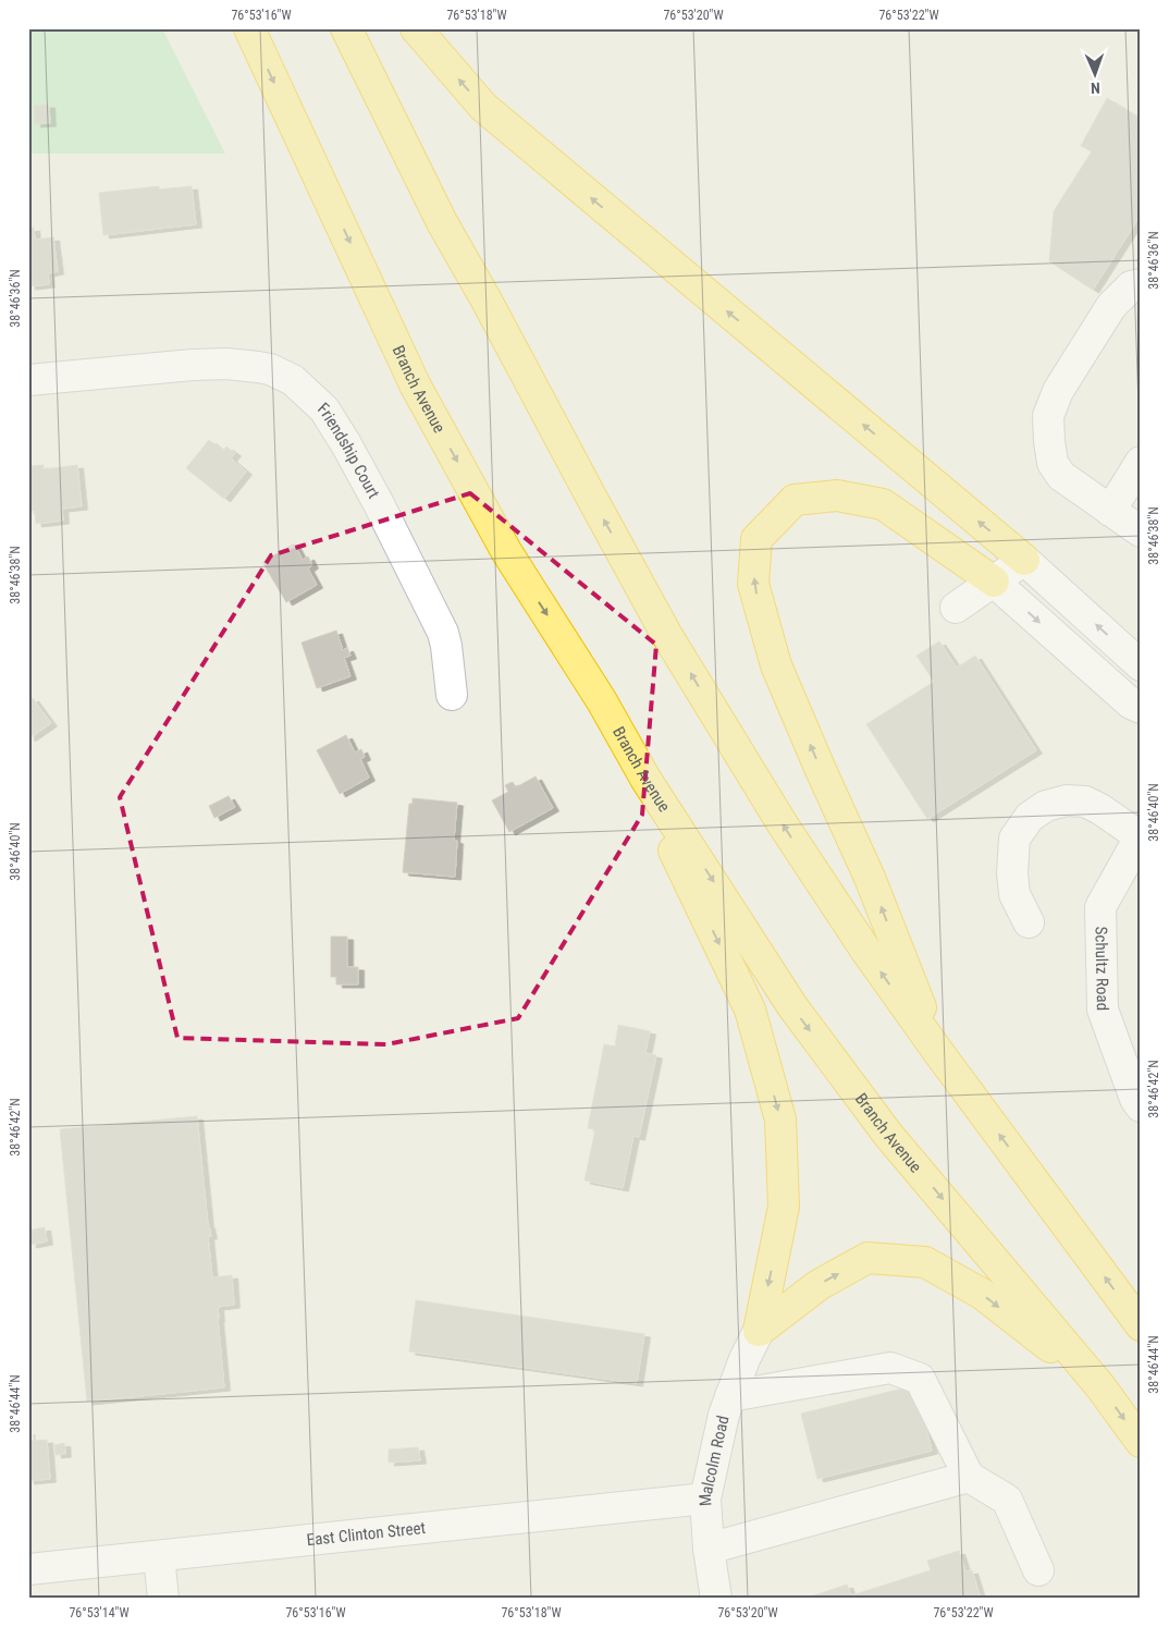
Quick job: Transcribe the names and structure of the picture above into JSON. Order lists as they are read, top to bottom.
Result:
{
  "streets": {
    "highway": ["Branch Avenue"],
    "street": [
      "Friendship Court",
      "Schultz Road",
      "Malcolm Road",
      "East Clinton Street"
    ]
  },
  "crossings": [
    ["Malcolm Road", "East Clinton Street"]
  ],
  "north": "bottom",
  "coordinates": [
    "76°53'16\"W",
    "76°53'18\"W",
    "76°53'20\"W",
    "76°53'22\"W",
    "38°46'36\"N",
    "38°46'38\"N",
    "38°46'40\"N",
    "38°46'42\"N",
    "38°46'44\"N",
    "76°53'14\"W"
  ]
}
